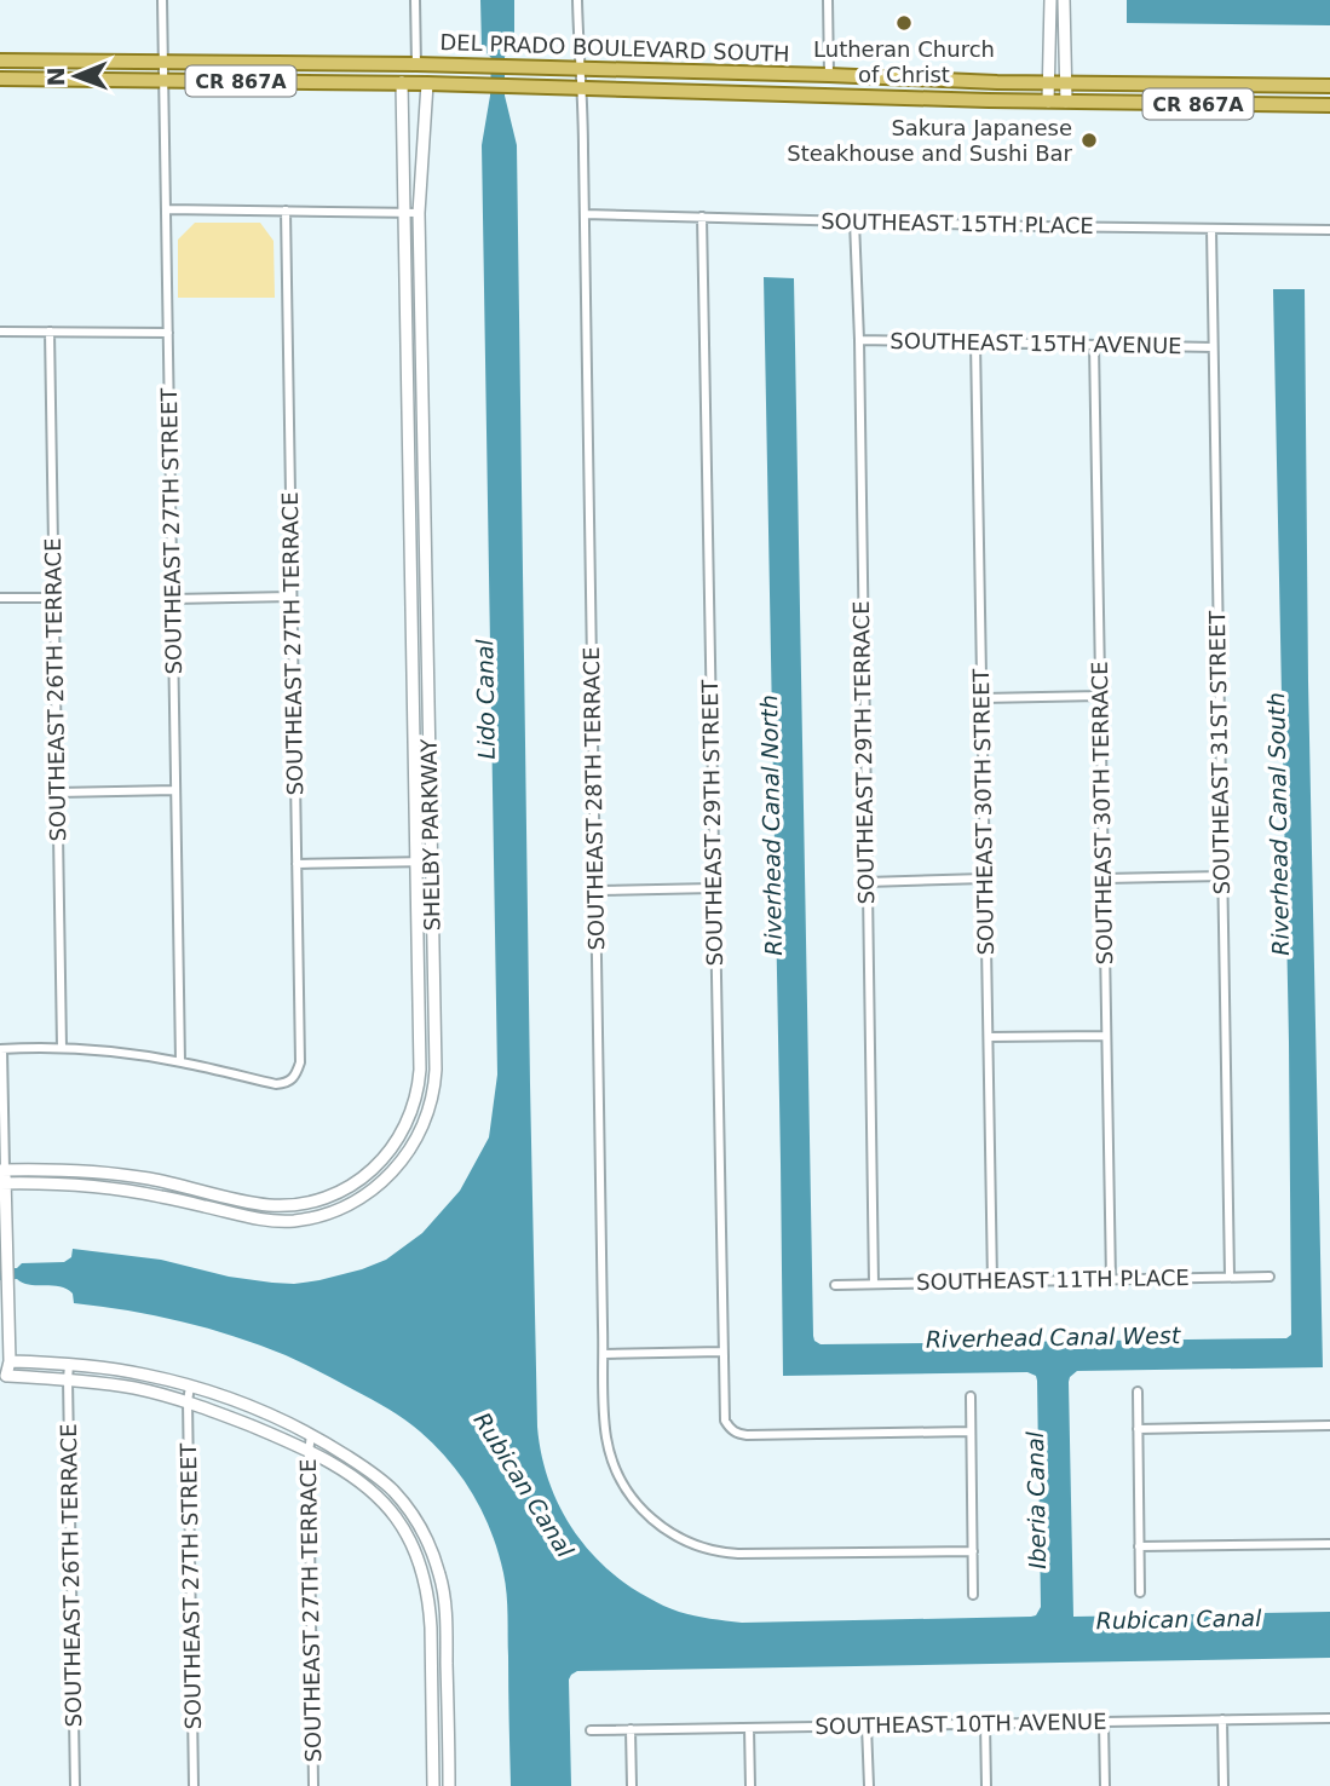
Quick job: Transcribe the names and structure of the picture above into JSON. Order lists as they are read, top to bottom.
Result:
{
  "streets": {
    "main road": ["DEL PRADO BOULEVARD SOUTH", "CR 867A"],
    "street": [
      "SOUTHEAST 15TH PLACE",
      "SOUTHEAST 15TH AVENUE",
      "SOUTHEAST 27TH STREET",
      "SOUTHEAST 27TH TERRACE",
      "SOUTHEAST 26TH TERRACE",
      "SOUTHEAST 29TH TERRACE",
      "SOUTHEAST 31ST STREET",
      "SOUTHEAST 28TH TERRACE",
      "SOUTHEAST 30TH STREET",
      "SOUTHEAST 30TH TERRACE",
      "SOUTHEAST 29TH STREET",
      "SHELBY PARKWAY",
      "SOUTHEAST 11TH PLACE",
      "SOUTHEAST 10TH AVENUE"
    ]
  },
  "crossings": [
    ["DEL PRADO BOULEVARD SOUTH", "SOUTHEAST 27TH STREET"],
    ["DEL PRADO BOULEVARD SOUTH", "SOUTHEAST 28TH TERRACE"],
    ["DEL PRADO BOULEVARD SOUTH", "SHELBY PARKWAY"],
    ["SOUTHEAST 15TH PLACE", "SOUTHEAST 29TH TERRACE"],
    ["SOUTHEAST 15TH PLACE", "SOUTHEAST 31ST STREET"],
    ["SOUTHEAST 15TH PLACE", "SOUTHEAST 28TH TERRACE"],
    ["SOUTHEAST 15TH PLACE", "SOUTHEAST 29TH STREET"],
    ["SOUTHEAST 15TH AVENUE", "SOUTHEAST 29TH TERRACE"],
    ["SOUTHEAST 15TH AVENUE", "SOUTHEAST 31ST STREET"],
    ["SOUTHEAST 15TH AVENUE", "SOUTHEAST 30TH STREET"],
    ["SOUTHEAST 15TH AVENUE", "SOUTHEAST 30TH TERRACE"],
    ["SOUTHEAST 27TH STREET", "SOUTHEAST 27TH TERRACE"],
    ["SOUTHEAST 29TH TERRACE", "SOUTHEAST 11TH PLACE"],
    ["SOUTHEAST 31ST STREET", "SOUTHEAST 11TH PLACE"],
    ["SOUTHEAST 30TH STREET", "SOUTHEAST 11TH PLACE"],
    ["SOUTHEAST 30TH TERRACE", "SOUTHEAST 11TH PLACE"]
  ],
  "water": [
    "Lido Canal",
    "Riverhead Canal South",
    "Riverhead Canal North",
    "Riverhead Canal West",
    "Rubican Canal",
    "Iberia Canal"
  ],
  "places": ["Lutheran Church of Christ", "Sakura Japanese Steakhouse and Sushi Bar"],
  "north": "left"
}
